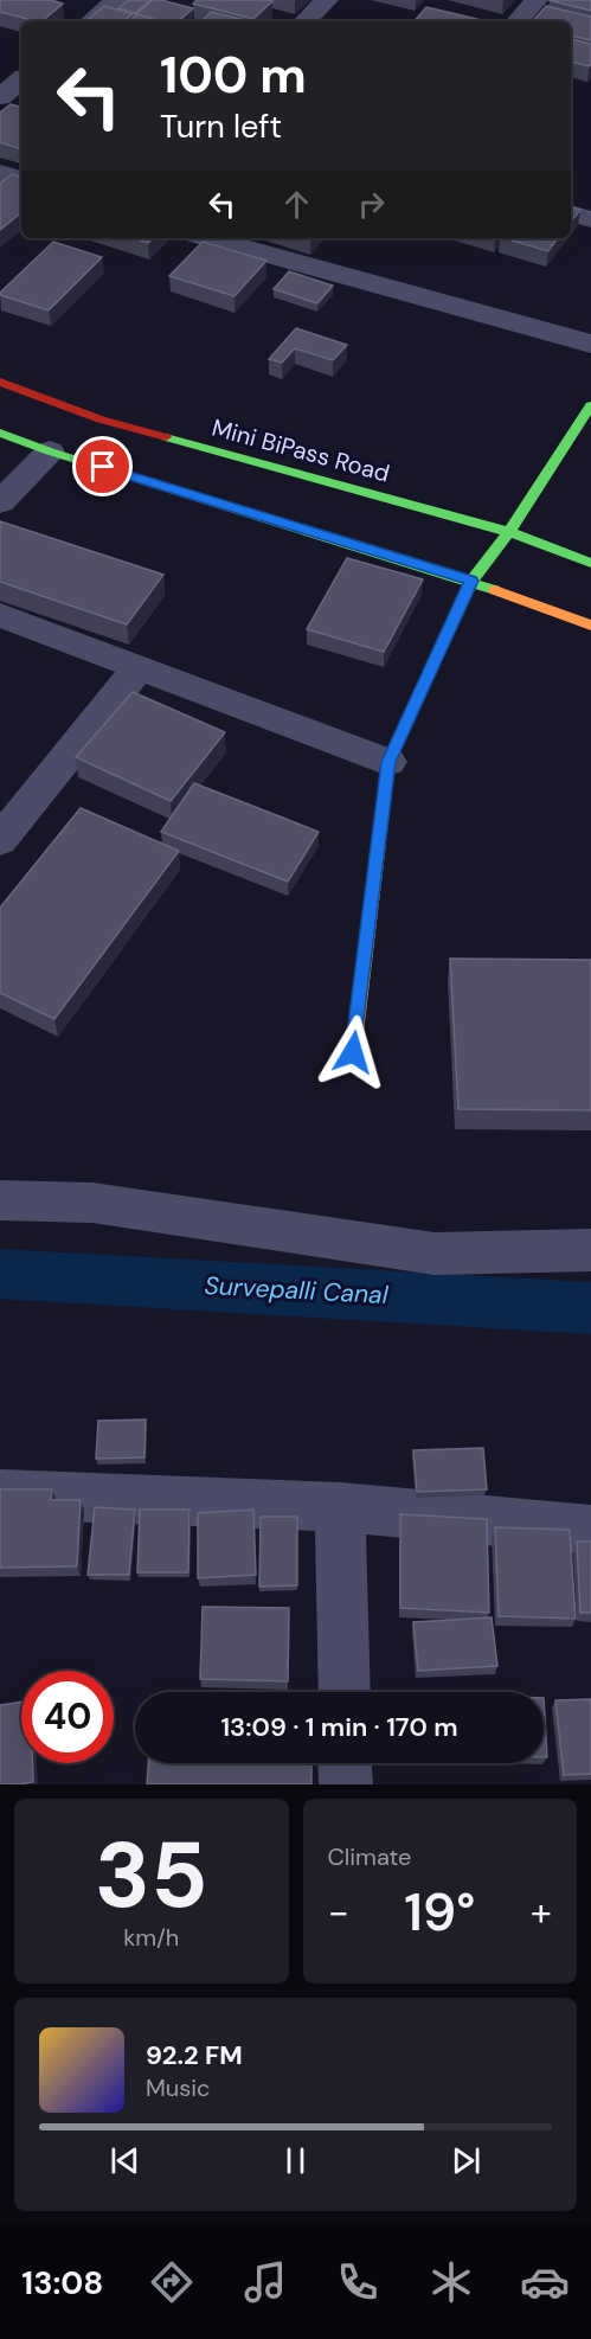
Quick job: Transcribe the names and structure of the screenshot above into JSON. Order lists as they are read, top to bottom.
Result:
{
  "streets": {
    "main road": ["Mini BiPass Road"]
  },
  "water": ["Survepalli Canal"],
  "page": {
    "turn": ["100 m", "Turn left"],
    "limit": "40",
    "trip": "13:09 · 1 min · 170 m",
    "tile": [
      ["35", "km/h"],
      "Climate"
    ],
    "heat": ["−", "19°", "+"],
    "song": ["92.2 FM", "Music"],
    "tabs": "13:08"
  }
}
